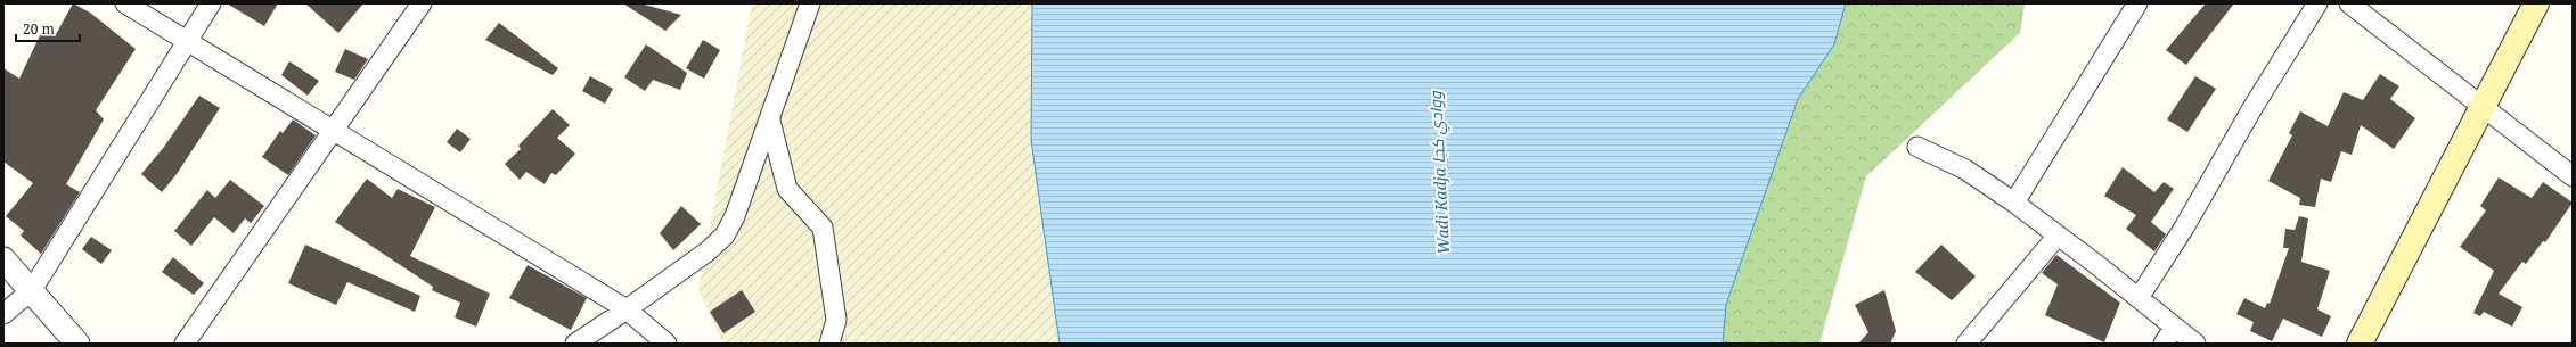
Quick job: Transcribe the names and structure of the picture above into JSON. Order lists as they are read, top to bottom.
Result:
{
  "water": ["Wadi Kadja ووادي كجا"],
  "scale_bar": "20 m"
}
